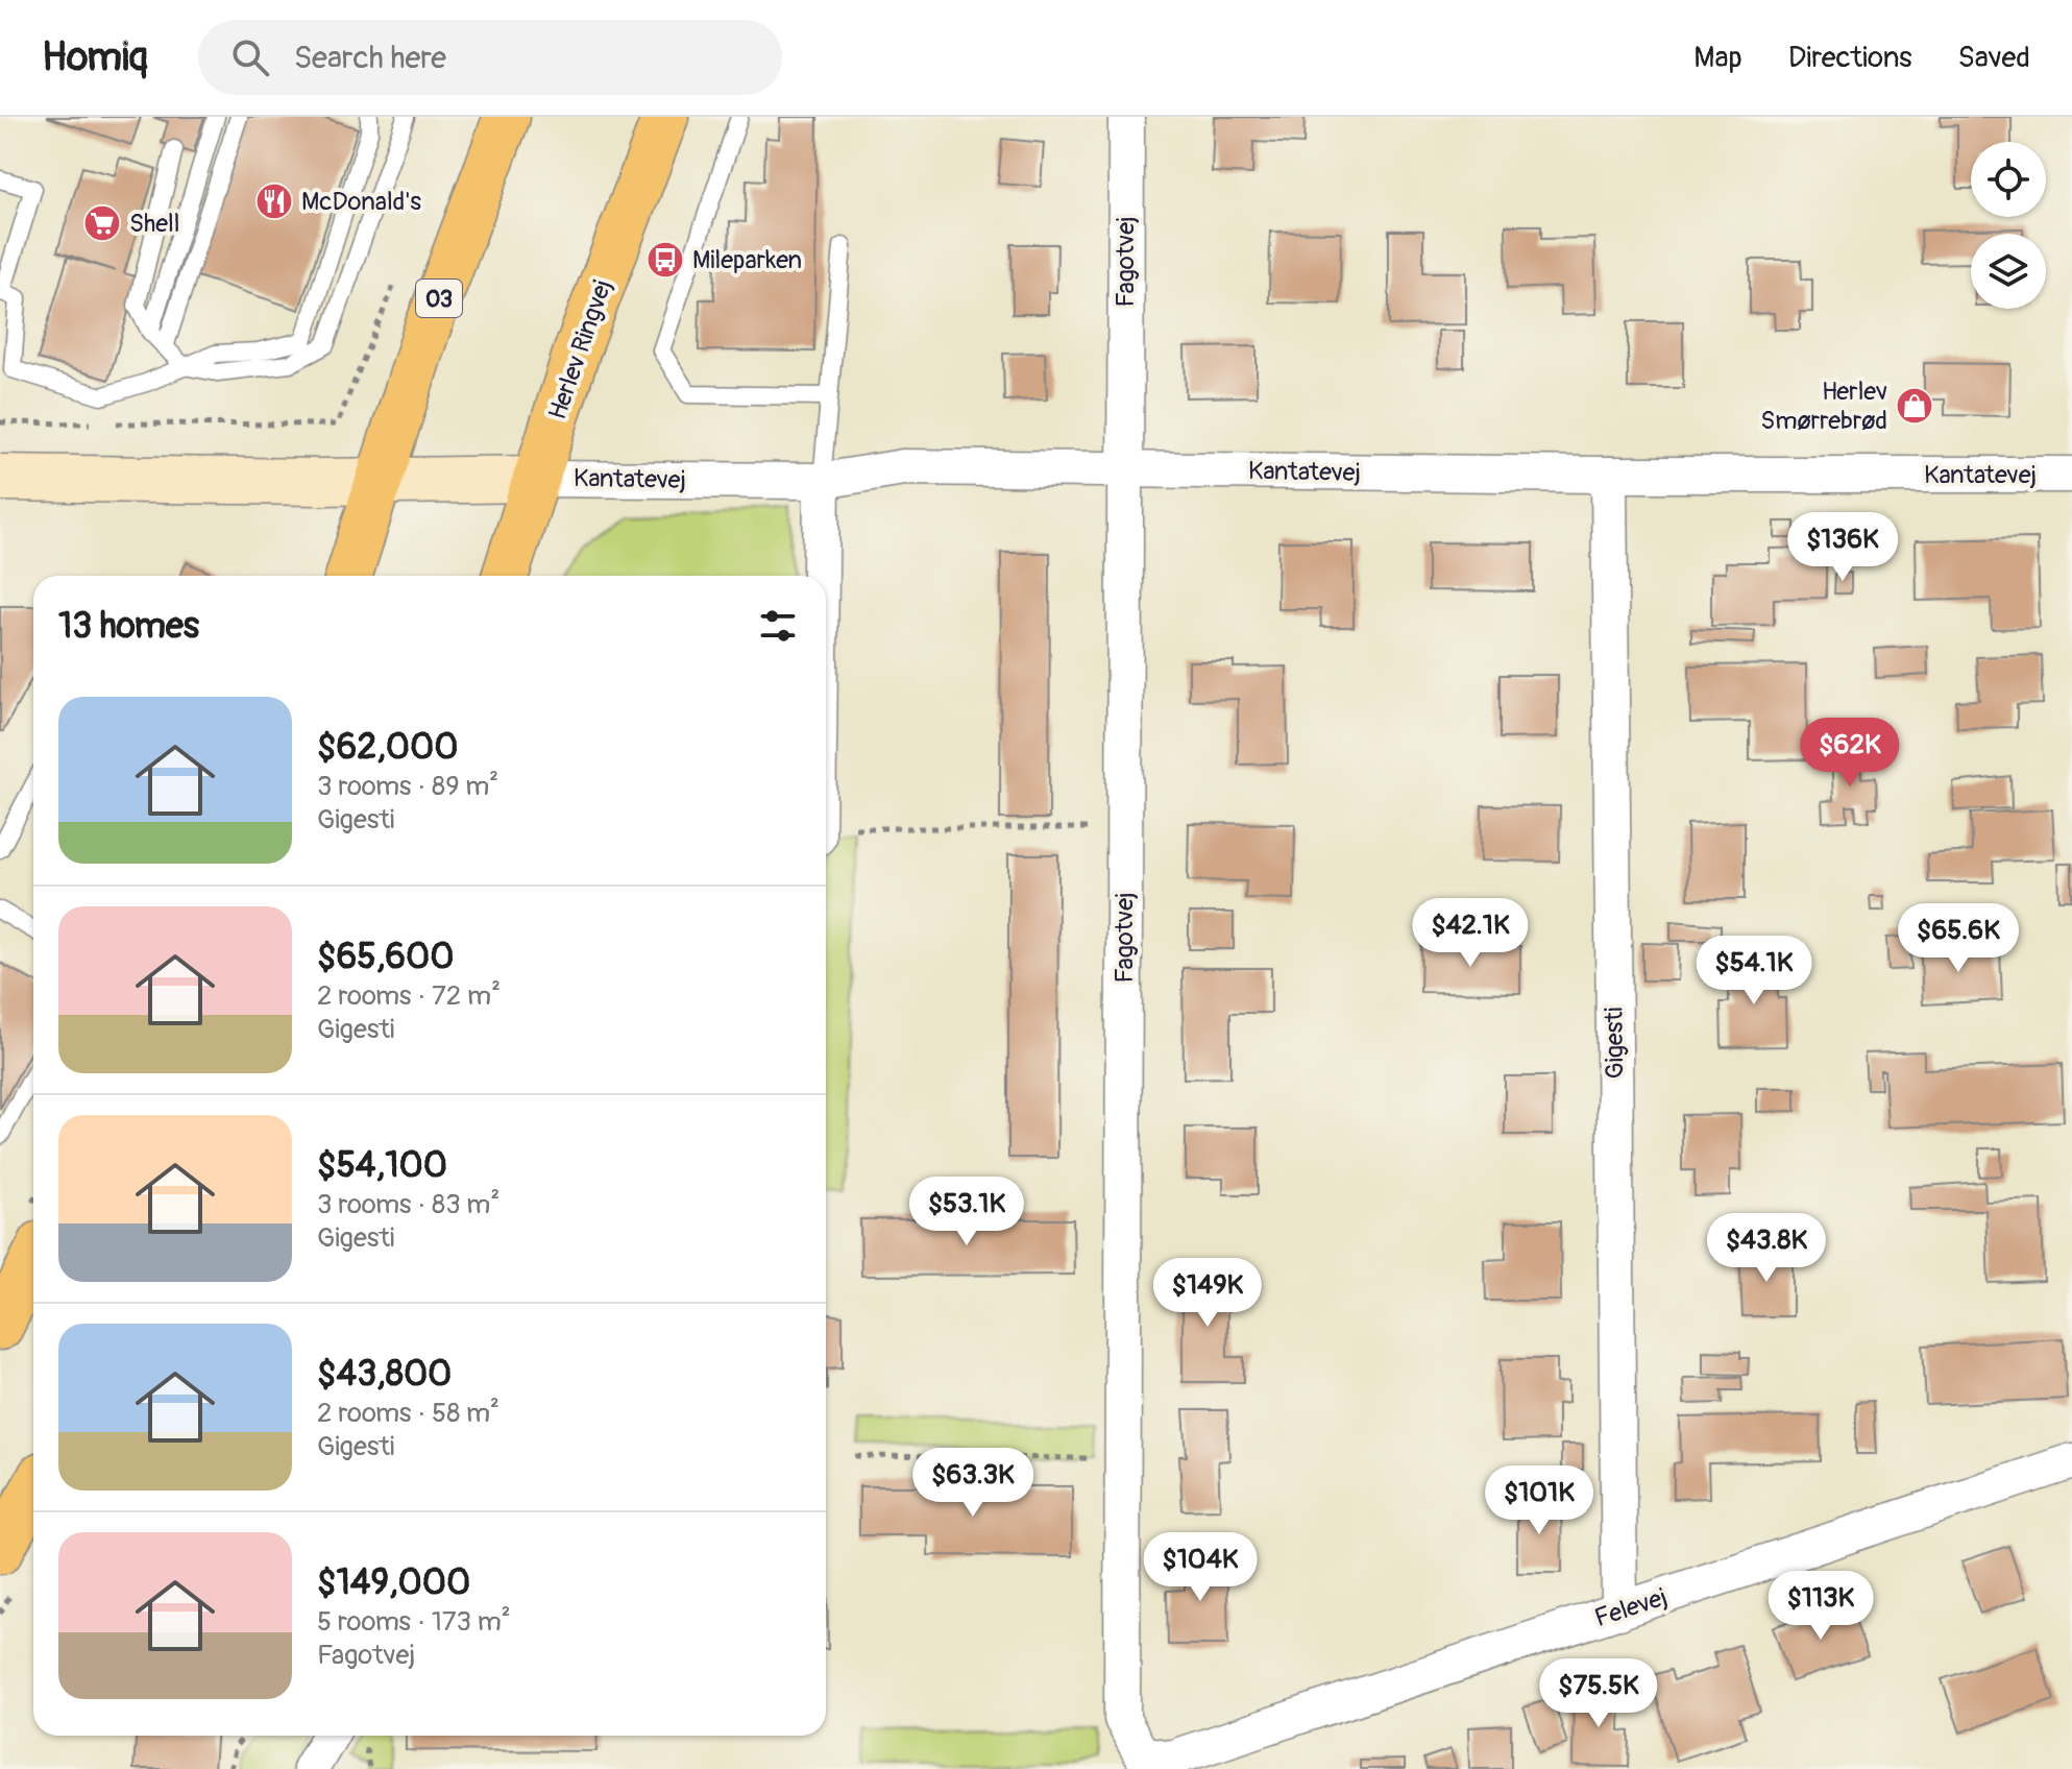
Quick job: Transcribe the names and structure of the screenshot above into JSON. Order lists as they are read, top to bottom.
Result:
{
  "streets": {
    "main road": ["O3", "Herlev Ringvej"],
    "street": [
      "Fagotvej",
      "Kantatevej",
      "Gigesti",
      "Felevej"
    ]
  },
  "crossings": [
    ["Fagotvej", "Kantatevej"],
    ["Fagotvej", "Felevej"],
    ["Herlev Ringvej", "Kantatevej"],
    ["Kantatevej", "Gigesti"],
    ["Gigesti", "Felevej"]
  ],
  "places": {
    "restaurant": ["McDonald's"],
    "supermarket": ["Shell"],
    "bus stop": ["Mileparken"],
    "shop": ["Herlev Smørrebrød"]
  },
  "page": {
    "header": "Homiq",
    "search": "Search here",
    "nav": ["Map", "Directions", "Saved"],
    "price": [
      "$136K",
      "$62K",
      "$42.1K",
      "$65.6K",
      "$54.1K",
      "$53.1K",
      "$43.8K",
      "$149K",
      "$63.3K",
      "$101K",
      "$104K",
      "$113K",
      "$75.5K"
    ],
    "heading": "13 homes",
    "list": [
      {
        "name": "$62,000",
        "note": "3 rooms · 89 m² · Gigesti"
      },
      {
        "name": "$65,600",
        "note": "2 rooms · 72 m² · Gigesti"
      },
      {
        "name": "$54,100",
        "note": "3 rooms · 83 m² · Gigesti"
      },
      {
        "name": "$43,800",
        "note": "2 rooms · 58 m² · Gigesti"
      },
      {
        "name": "$149,000",
        "note": "5 rooms · 173 m² · Fagotvej"
      }
    ]
  }
}
